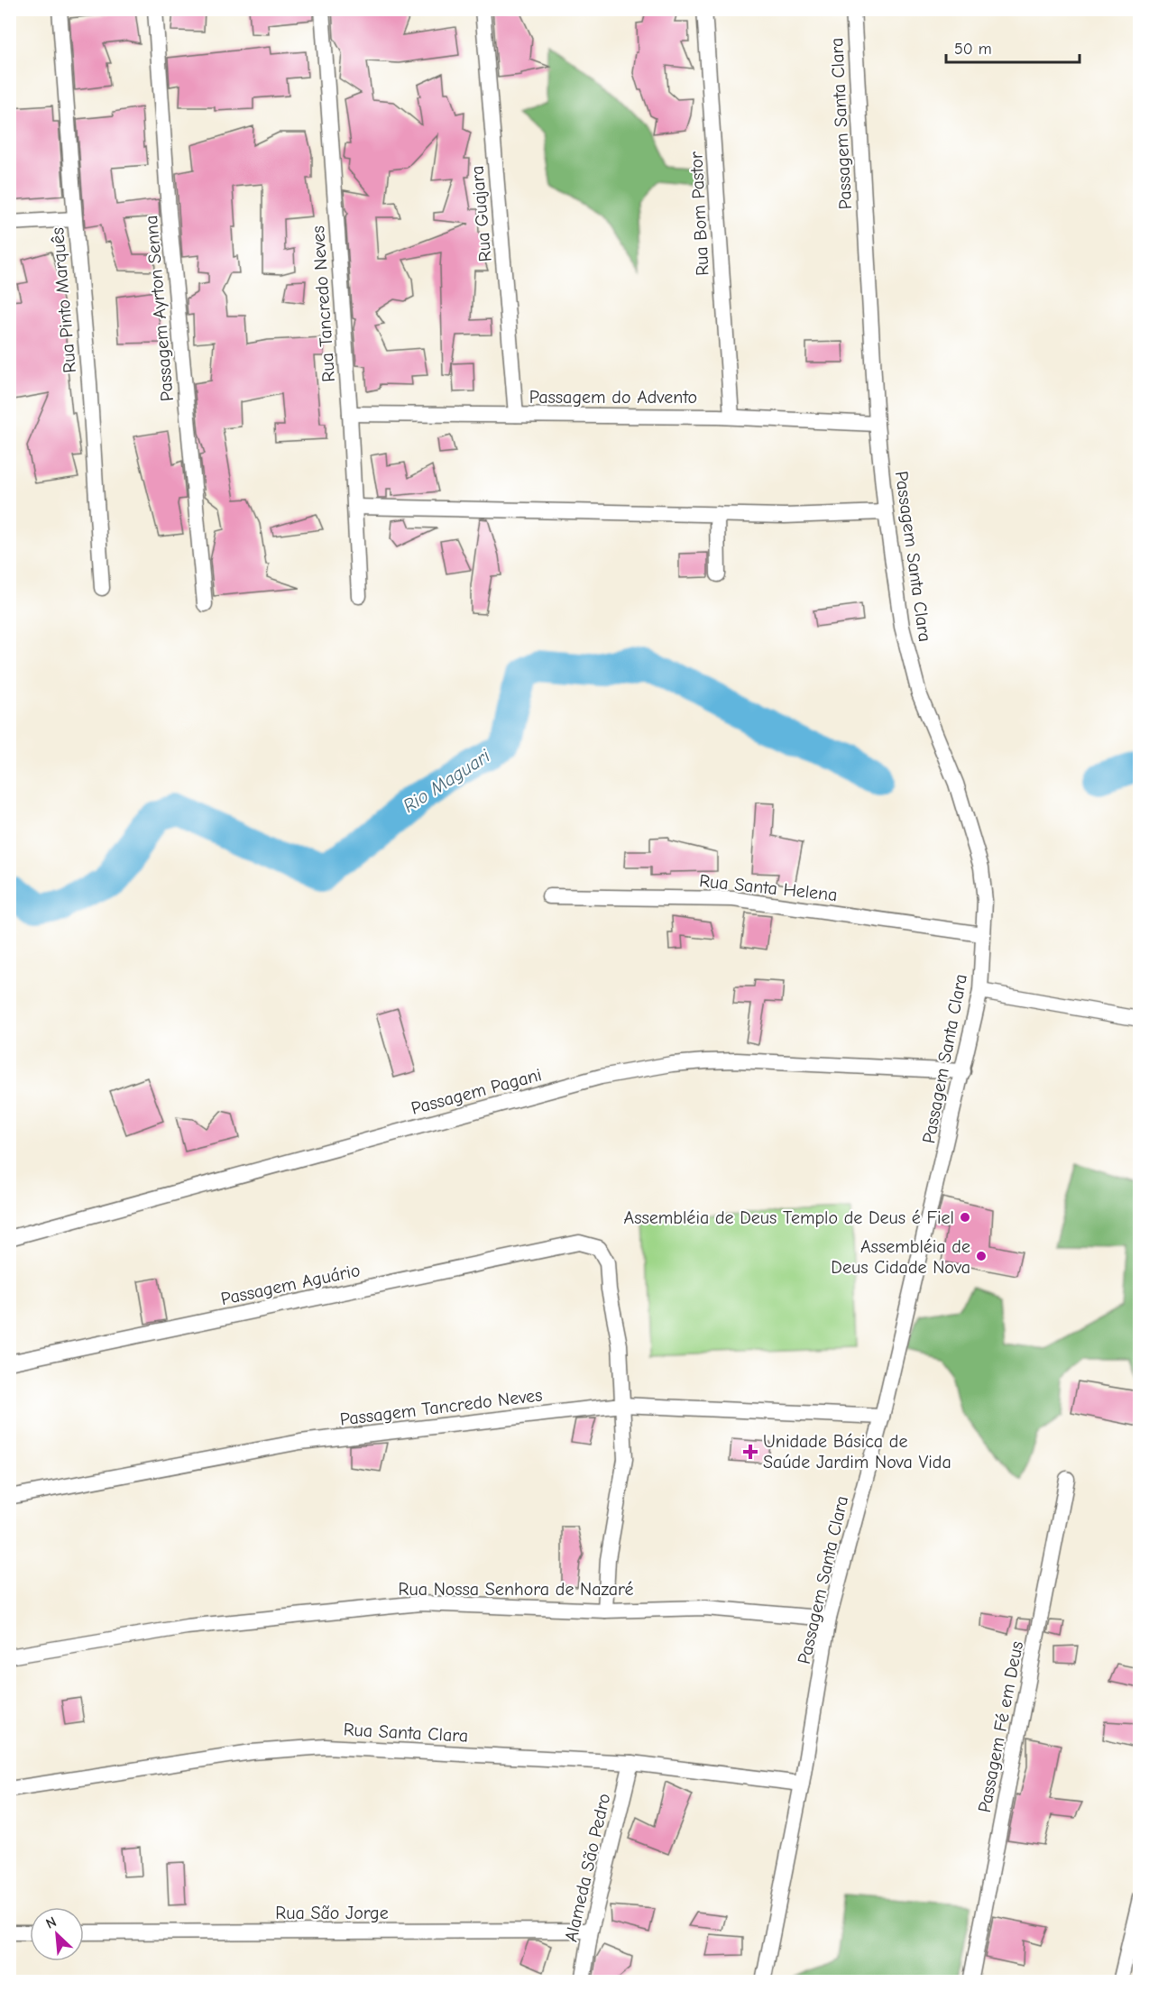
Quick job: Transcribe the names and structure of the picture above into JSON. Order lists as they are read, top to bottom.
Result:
{
  "streets": {
    "street": [
      "Passagem Santa Clara",
      "Rua Guajara",
      "Rua Bom Pastor",
      "Rua Pinto Marquês",
      "Rua Tancredo Neves",
      "Passagem Ayrton Senna",
      "Passagem do Advento",
      "Rua Santa Helena",
      "Passagem Pagani",
      "Passagem Aguário",
      "Passagem Tancredo Neves",
      "Rua Nossa Senhora de Nazaré",
      "Passagem Fé em Deus",
      "Rua Santa Clara",
      "Alameda São Pedro",
      "Rua São Jorge"
    ]
  },
  "crossings": [
    ["Passagem Santa Clara", "Passagem do Advento"],
    ["Passagem Santa Clara", "Rua Santa Helena"],
    ["Passagem Santa Clara", "Passagem Pagani"],
    ["Passagem Santa Clara", "Passagem Tancredo Neves"],
    ["Passagem Santa Clara", "Rua Nossa Senhora de Nazaré"],
    ["Passagem Santa Clara", "Rua Santa Clara"],
    ["Rua Guajara", "Passagem do Advento"],
    ["Rua Bom Pastor", "Passagem do Advento"],
    ["Rua Tancredo Neves", "Passagem do Advento"],
    ["Passagem Aguário", "Passagem Tancredo Neves"],
    ["Rua Santa Clara", "Alameda São Pedro"],
    ["Alameda São Pedro", "Rua São Jorge"]
  ],
  "water": ["Rio Maguari"],
  "places": {
    "other": ["Assembléia de Deus Templo de Deus é Fiel", "Assembléia de Deus Cidade Nova"],
    "health": ["Unidade Básica de Saúde Jardim Nova Vida"]
  },
  "scale_bar": "50 m",
  "north": "top left"
}
